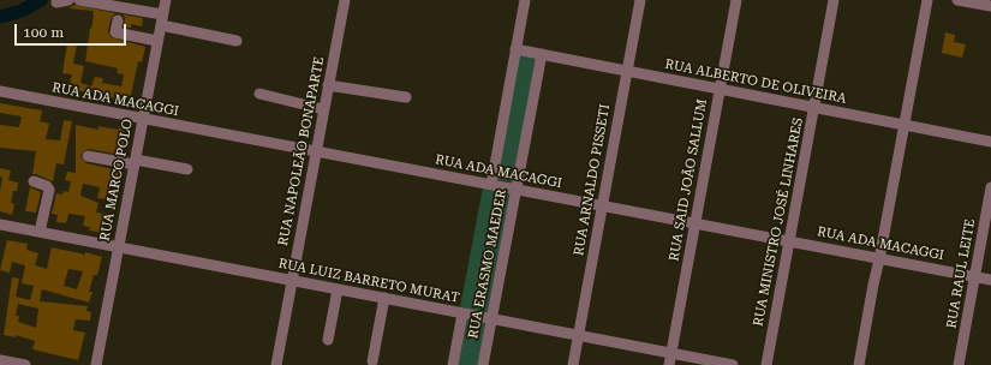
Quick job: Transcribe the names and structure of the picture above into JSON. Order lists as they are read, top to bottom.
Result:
{
  "streets": {
    "street": [
      "RUA ALBERTO DE OLIVEIRA",
      "RUA ADA MACAGGI",
      "RUA NAPOLEÃO BONAPARTE",
      "RUA MARCO POLO",
      "RUA ARNALDO PISSETI",
      "RUA SAID JOÃO SALLUM",
      "RUA MINISTRO JOSÉ LINHARES",
      "RUA ERASMO MAEDER",
      "RUA RAUL LEITE",
      "RUA LUIZ BARRETO MURAT"
    ]
  },
  "crossings": [
    ["RUA ALBERTO DE OLIVEIRA", "RUA ARNALDO PISSETI"],
    ["RUA ALBERTO DE OLIVEIRA", "RUA SAID JOÃO SALLUM"],
    ["RUA ALBERTO DE OLIVEIRA", "RUA MINISTRO JOSÉ LINHARES"],
    ["RUA ALBERTO DE OLIVEIRA", "RUA ERASMO MAEDER"],
    ["RUA ADA MACAGGI", "RUA NAPOLEÃO BONAPARTE"],
    ["RUA ADA MACAGGI", "RUA MARCO POLO"],
    ["RUA ADA MACAGGI", "RUA ARNALDO PISSETI"],
    ["RUA ADA MACAGGI", "RUA SAID JOÃO SALLUM"],
    ["RUA ADA MACAGGI", "RUA MINISTRO JOSÉ LINHARES"],
    ["RUA ADA MACAGGI", "RUA ERASMO MAEDER"],
    ["RUA ADA MACAGGI", "RUA RAUL LEITE"],
    ["RUA NAPOLEÃO BONAPARTE", "RUA LUIZ BARRETO MURAT"],
    ["RUA MARCO POLO", "RUA LUIZ BARRETO MURAT"],
    ["RUA ARNALDO PISSETI", "RUA LUIZ BARRETO MURAT"],
    ["RUA SAID JOÃO SALLUM", "RUA LUIZ BARRETO MURAT"],
    ["RUA ERASMO MAEDER", "RUA LUIZ BARRETO MURAT"]
  ],
  "scale_bar": "100 m"
}
